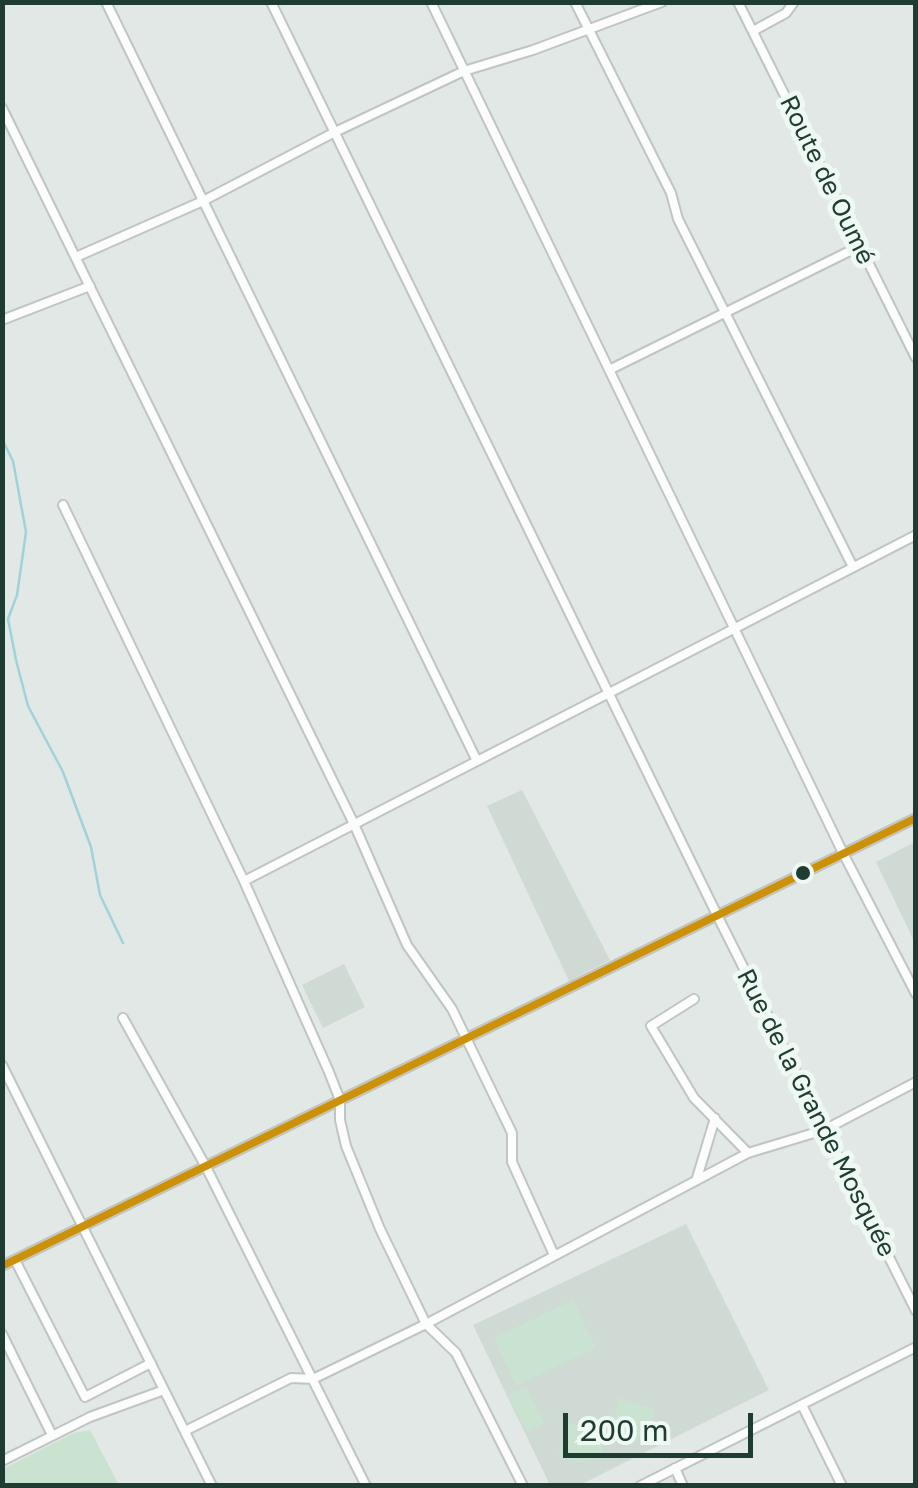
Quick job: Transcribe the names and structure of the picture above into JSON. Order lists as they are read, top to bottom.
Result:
{
  "streets": {
    "street": ["Route de Oumé", "Rue de la Grande Mosquée"]
  },
  "scale_bar": "200 m"
}
